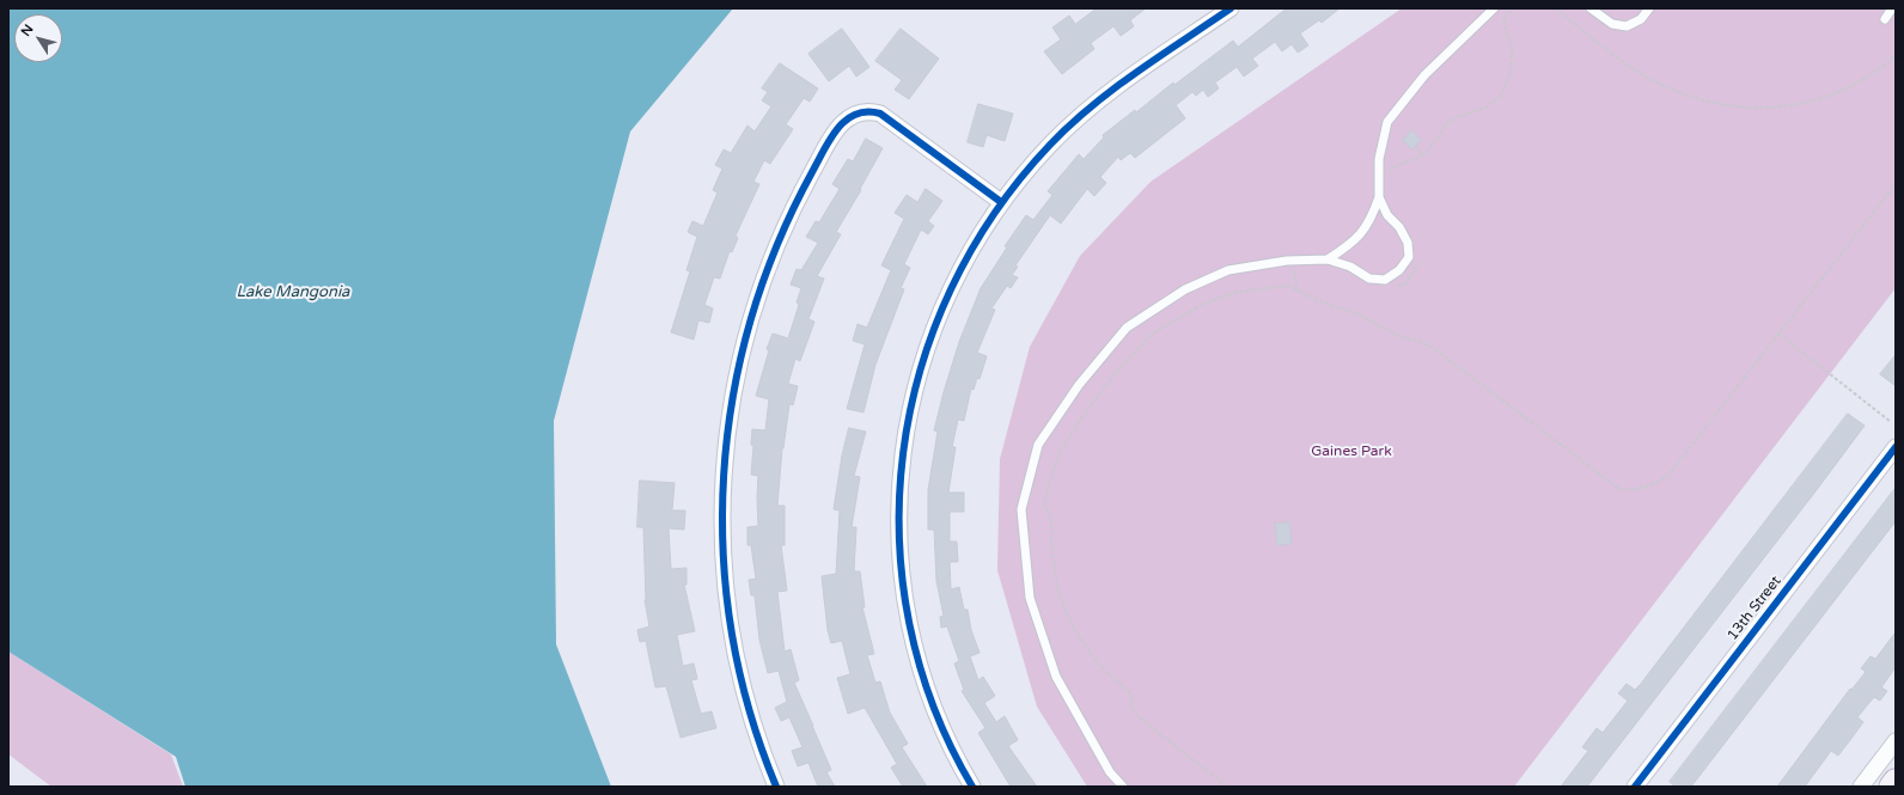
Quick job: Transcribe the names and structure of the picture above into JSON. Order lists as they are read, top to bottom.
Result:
{
  "streets": {
    "street": ["13th Street"]
  },
  "water": ["Lake Mangonia"],
  "parks": ["Gaines Park"],
  "north": "top left"
}
